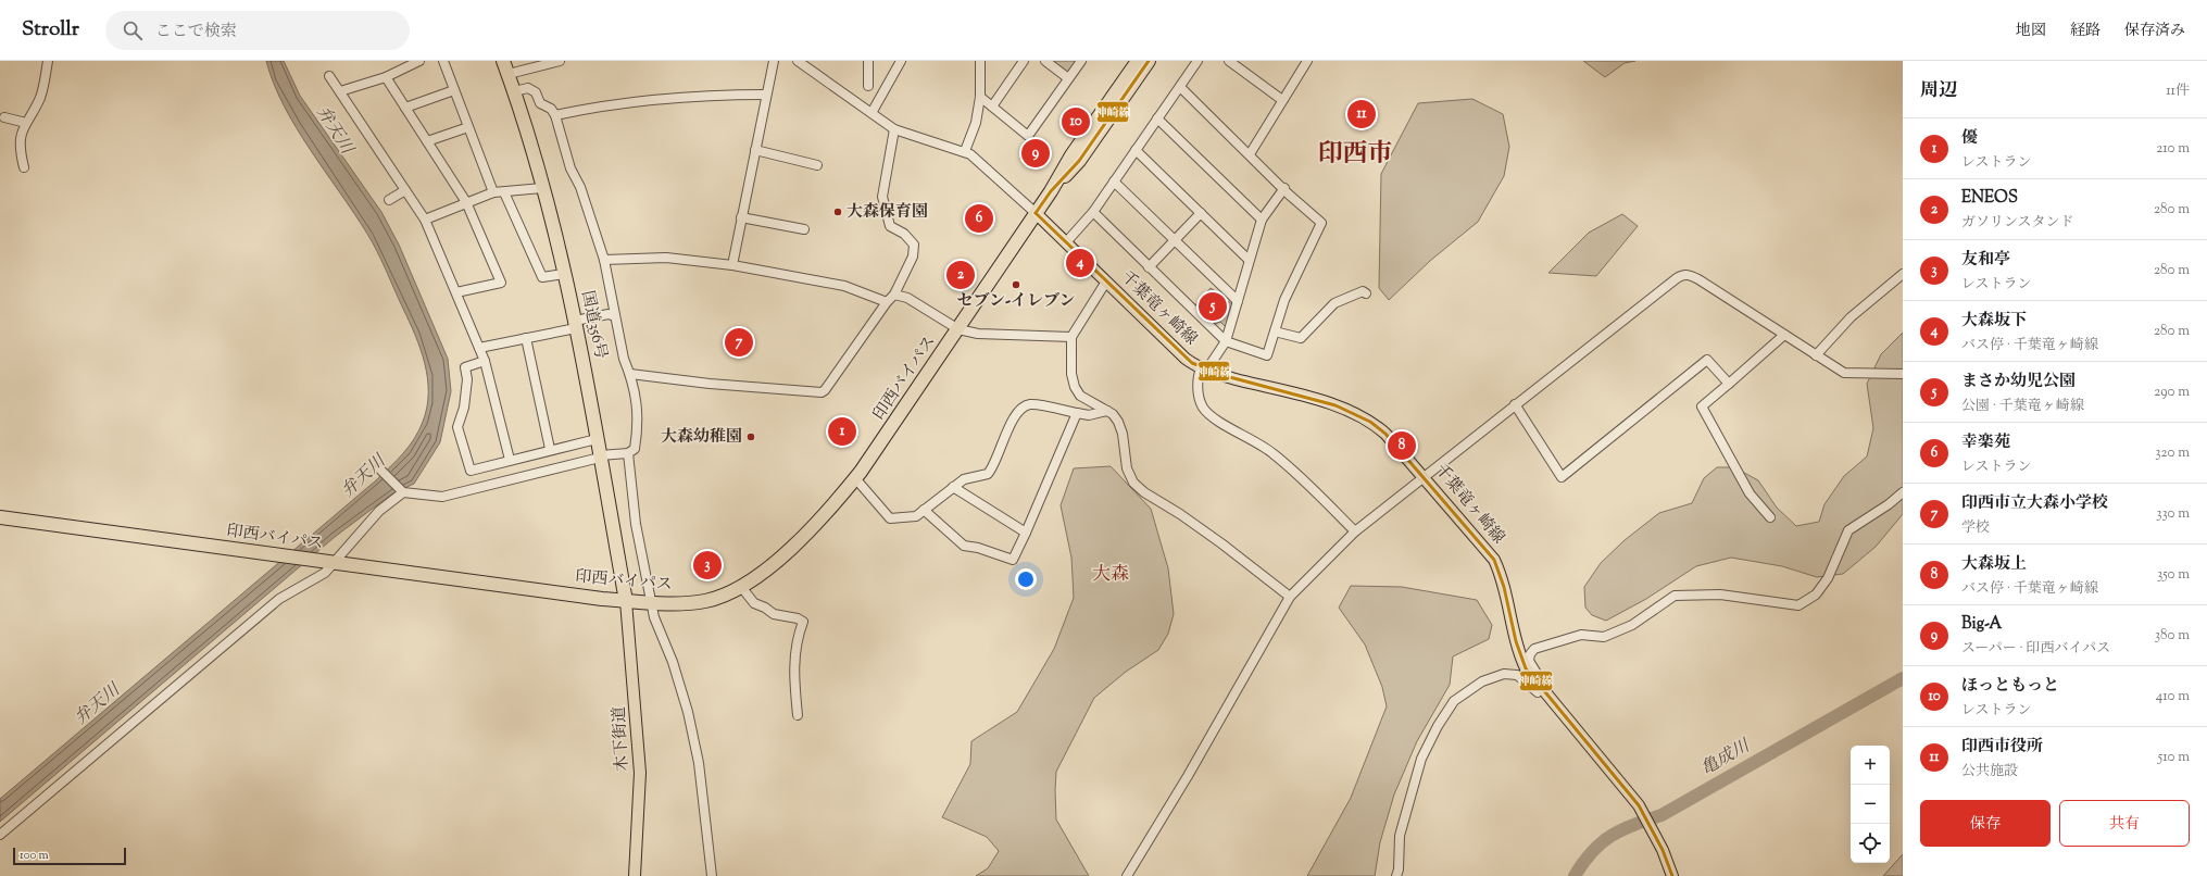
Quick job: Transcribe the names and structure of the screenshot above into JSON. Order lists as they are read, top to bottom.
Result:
{
  "streets": {
    "highway": ["国道356号", "印西バイパス"],
    "main road": ["千葉竜ヶ崎線", "木下街道"]
  },
  "crossings": [
    ["千葉竜ヶ崎線", "印西バイパス"],
    ["国道356号", "印西バイパス"],
    ["国道356号", "木下街道"],
    ["印西バイパス", "木下街道"]
  ],
  "districts": ["印西市", "大森"],
  "water": ["弁天川", "亀成川"],
  "places": ["大森保育園", "セブン-イレブン", "大森幼稚園"],
  "lines": ["transit line 神崎線"],
  "scale_bar": "100 m",
  "page": {
    "header": "Strollr",
    "search": "ここで検索",
    "nav": ["地図", "経路", "保存済み"],
    "heading": ["周辺", "11件"],
    "pins": [
      "11",
      "10",
      "9",
      "6",
      "4",
      "2",
      "5",
      "7",
      "1",
      "8",
      "3"
    ],
    "list": [
      {
        "mark": "1",
        "name": "優",
        "note": "レストラン",
        "value": "210 m"
      },
      {
        "mark": "2",
        "name": "ENEOS",
        "note": "ガソリンスタンド",
        "value": "280 m"
      },
      {
        "mark": "3",
        "name": "友和亭",
        "note": "レストラン",
        "value": "280 m"
      },
      {
        "mark": "4",
        "name": "大森坂下",
        "note": "バス停 · 千葉竜ヶ崎線",
        "value": "280 m"
      },
      {
        "mark": "5",
        "name": "まさか幼児公園",
        "note": "公園 · 千葉竜ヶ崎線",
        "value": "290 m"
      },
      {
        "mark": "6",
        "name": "幸楽苑",
        "note": "レストラン",
        "value": "320 m"
      },
      {
        "mark": "7",
        "name": "印西市立大森小学校",
        "note": "学校",
        "value": "330 m"
      },
      {
        "mark": "8",
        "name": "大森坂上",
        "note": "バス停 · 千葉竜ヶ崎線",
        "value": "350 m"
      },
      {
        "mark": "9",
        "name": "Big-A",
        "note": "スーパー · 印西バイパス",
        "value": "380 m"
      },
      {
        "mark": "10",
        "name": "ほっともっと",
        "note": "レストラン",
        "value": "410 m"
      },
      {
        "mark": "11",
        "name": "印西市役所",
        "note": "公共施設",
        "value": "510 m"
      }
    ],
    "map_buttons": ["+", "−"],
    "buttons": ["保存", "共有"],
    "scale": "100 m"
  }
}
